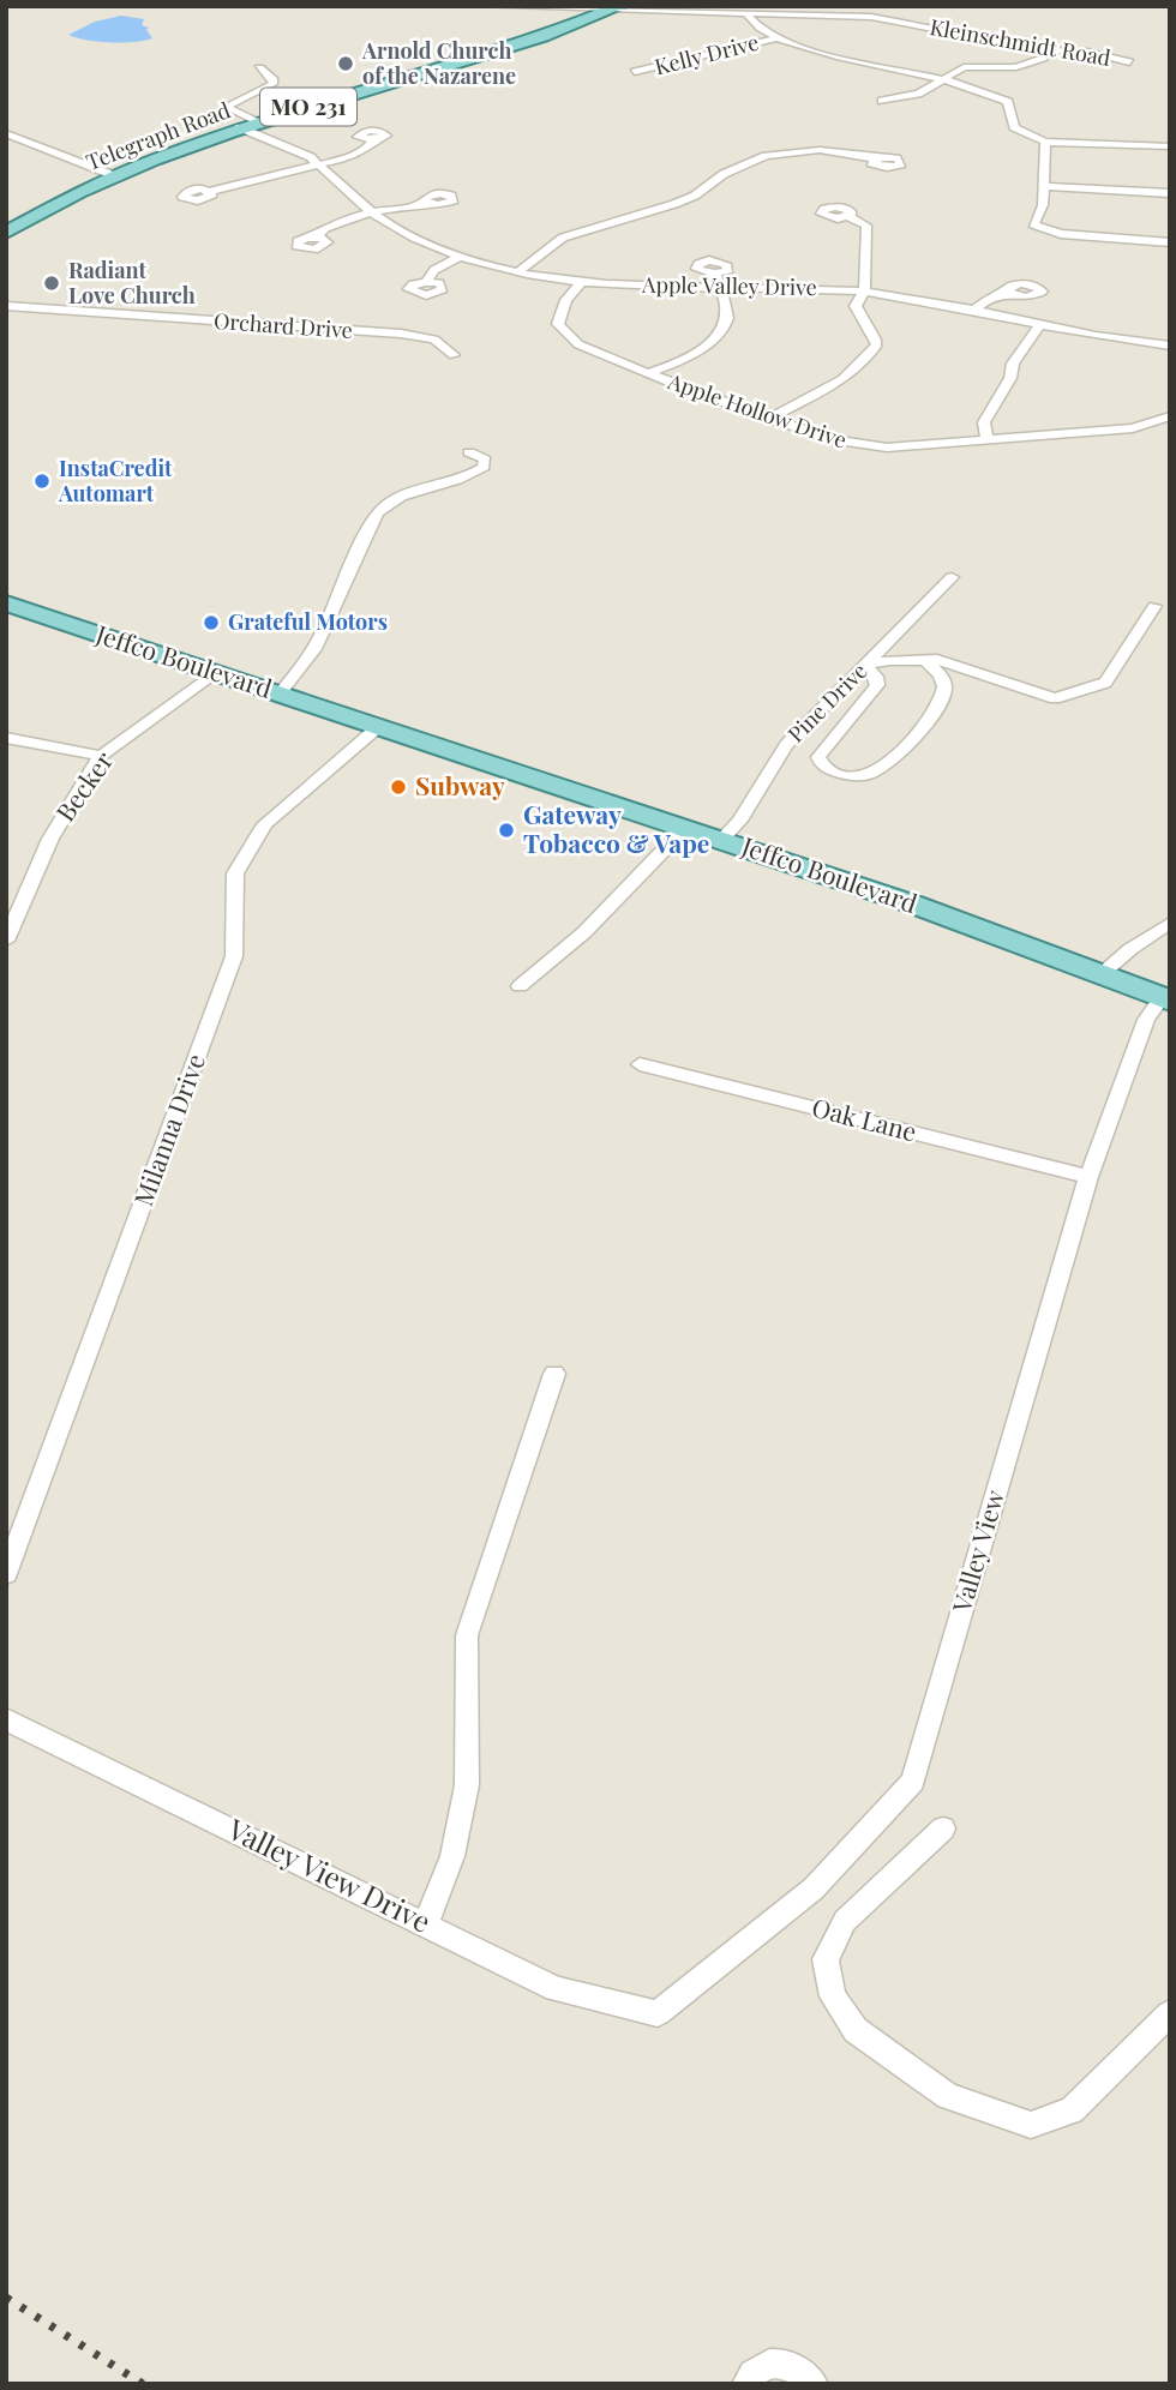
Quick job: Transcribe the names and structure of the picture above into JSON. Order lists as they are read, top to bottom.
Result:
{
  "streets": {
    "main road": ["MO 231", "Telegraph Road", "Jeffco Boulevard"],
    "street": [
      "Kleinschmidt Road",
      "Kelly Drive",
      "Apple Valley Drive",
      "Orchard Drive",
      "Apple Hollow Drive",
      "Pine Drive",
      "Becker",
      "Oak Lane",
      "Milanna Drive",
      "Valley View",
      "Valley View Drive"
    ]
  },
  "crossings": [
    ["Kleinschmidt Road", "Telegraph Road"],
    ["Telegraph Road", "Apple Valley Drive"],
    ["Apple Valley Drive", "Apple Hollow Drive"],
    ["Jeffco Boulevard", "Pine Drive"],
    ["Jeffco Boulevard", "Becker"],
    ["Jeffco Boulevard", "Milanna Drive"],
    ["Jeffco Boulevard", "Valley View"],
    ["Oak Lane", "Valley View"],
    ["Valley View", "Valley View Drive"]
  ],
  "places": [
    "Arnold Church of the Nazarene",
    "Radiant Love Church",
    "InstaCredit Automart",
    "Grateful Motors",
    "Subway",
    "Gateway Tobacco & Vape"
  ]
}
